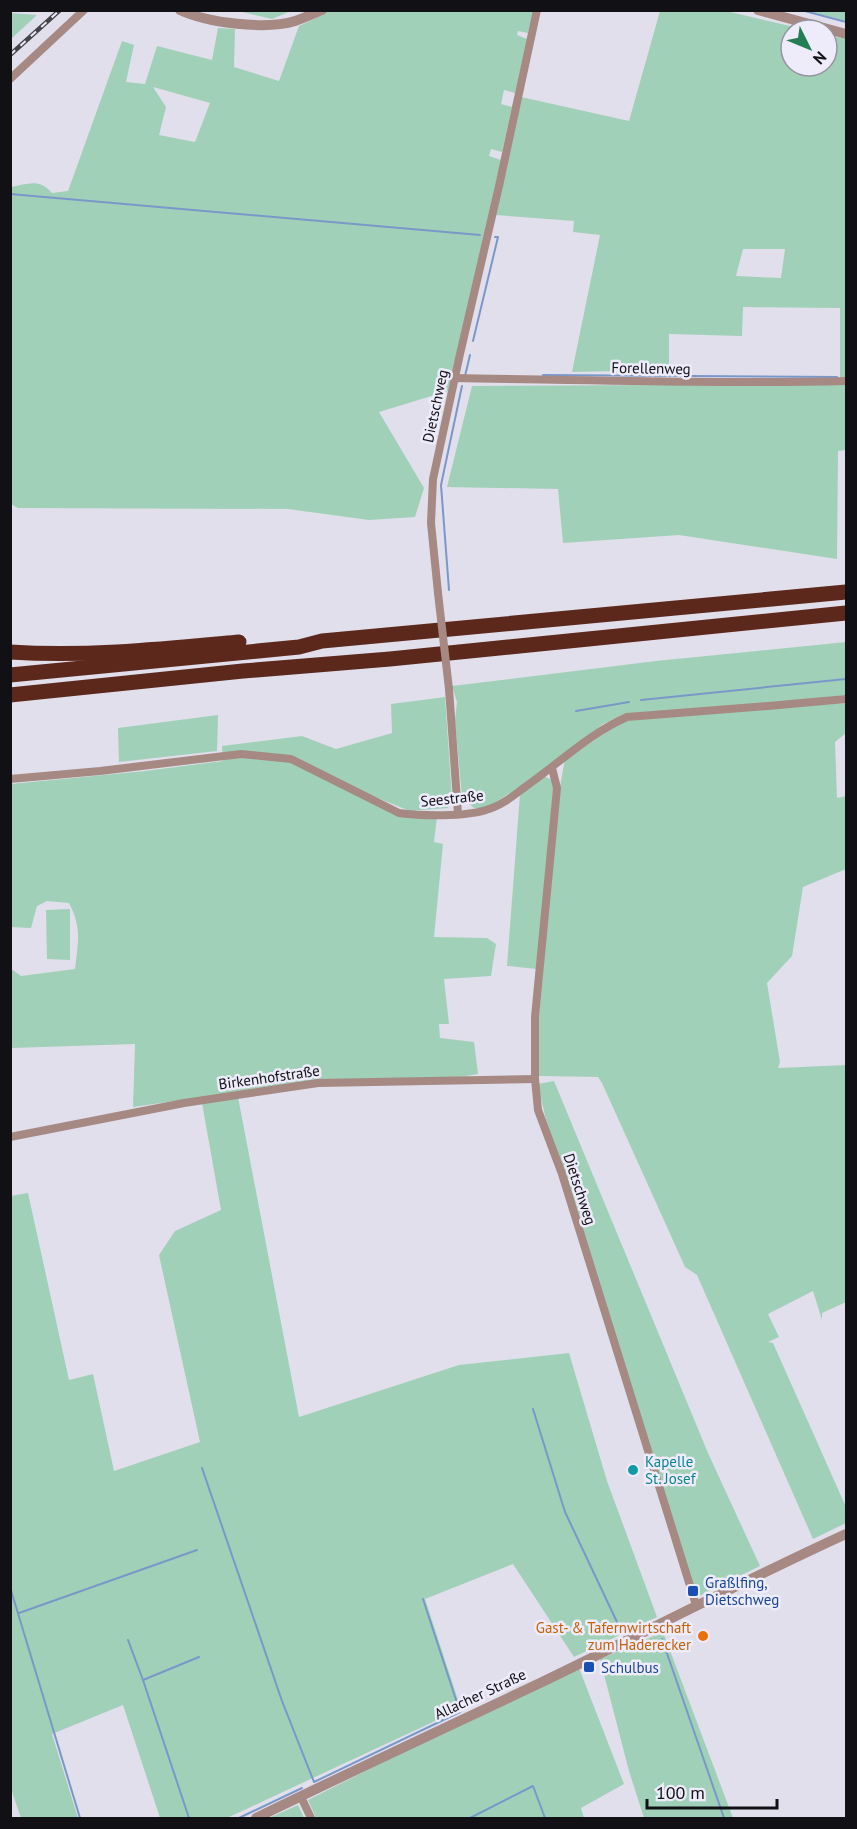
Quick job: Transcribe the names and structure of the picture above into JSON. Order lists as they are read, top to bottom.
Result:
{
  "streets": {
    "street": [
      "Forellenweg",
      "Dietschweg",
      "Seestraße",
      "Birkenhofstraße",
      "Allacher Straße"
    ]
  },
  "crossings": [
    ["Forellenweg", "Dietschweg"],
    ["Dietschweg", "Seestraße"],
    ["Dietschweg", "Birkenhofstraße"],
    ["Dietschweg", "Allacher Straße"]
  ],
  "places": {
    "other": ["Kapelle St. Josef", "Gast- & Tafernwirtschaft zum Haderecker"],
    "transit": ["Graßlfing, Dietschweg", "Schulbus"]
  },
  "scale_bar": "100 m",
  "north": "bottom right"
}
